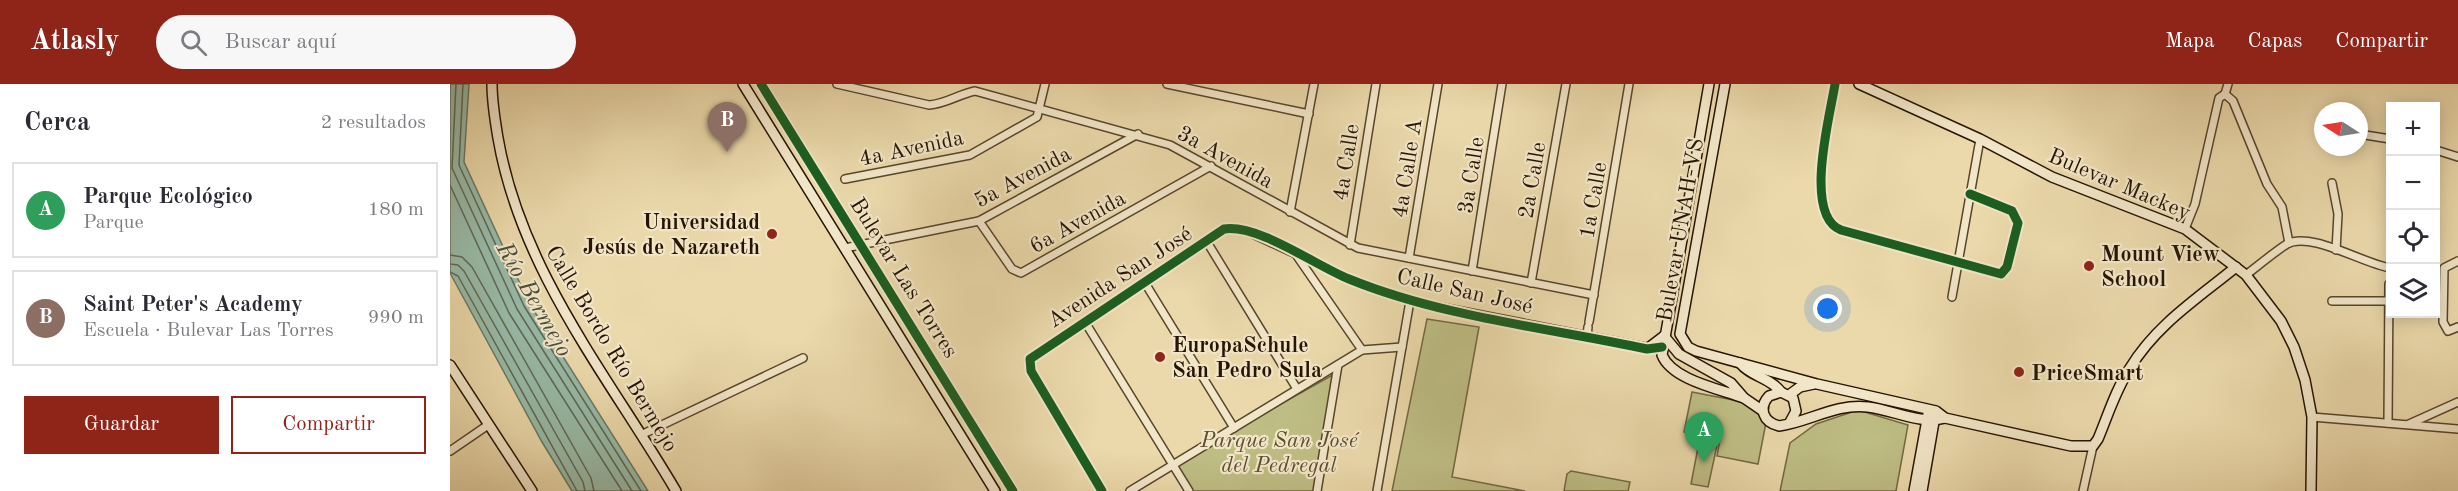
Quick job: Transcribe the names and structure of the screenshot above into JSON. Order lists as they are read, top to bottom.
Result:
{
  "streets": {
    "main road": [
      "Bulevar Mackey",
      "Bulevar UNAH-VS",
      "Bulevar Las Torres",
      "Calle Bordo Río Bermejo"
    ],
    "street": [
      "4a Avenida",
      "3a Avenida",
      "4a Calle",
      "4a Calle A",
      "3a Calle",
      "5a Avenida",
      "2a Calle",
      "1a Calle",
      "6a Avenida",
      "Avenida San José",
      "Calle San José"
    ]
  },
  "crossings": [
    ["4a Avenida", "3a Avenida"],
    ["3a Avenida", "4a Calle"],
    ["3a Avenida", "4a Calle A"],
    ["3a Avenida", "3a Calle"],
    ["3a Avenida", "5a Avenida"],
    ["3a Avenida", "2a Calle"],
    ["3a Avenida", "1a Calle"],
    ["3a Avenida", "6a Avenida"],
    ["5a Avenida", "6a Avenida"],
    ["5a Avenida", "Bulevar Las Torres"],
    ["1a Calle", "Calle San José"],
    ["Avenida San José", "Calle San José"]
  ],
  "water": ["Río Bermejo"],
  "parks": ["Parque San José del Pedregal"],
  "places": [
    "Universidad Jesús de Nazareth",
    "Mount View School",
    "EuropaSchule San Pedro Sula",
    "PriceSmart"
  ],
  "north": "left",
  "page": {
    "header": "Atlasly",
    "search": "Buscar aquí",
    "nav": ["Mapa", "Capas", "Compartir"],
    "heading": ["Cerca", "2 resultados"],
    "map_buttons": ["+", "−"],
    "pins": ["B", "A"],
    "list": [
      {
        "mark": "A",
        "name": "Parque Ecológico",
        "note": "Parque",
        "value": "180 m"
      },
      {
        "mark": "B",
        "name": "Saint Peter's Academy",
        "note": "Escuela · Bulevar Las Torres",
        "value": "990 m"
      }
    ],
    "buttons": ["Guardar", "Compartir"]
  }
}
